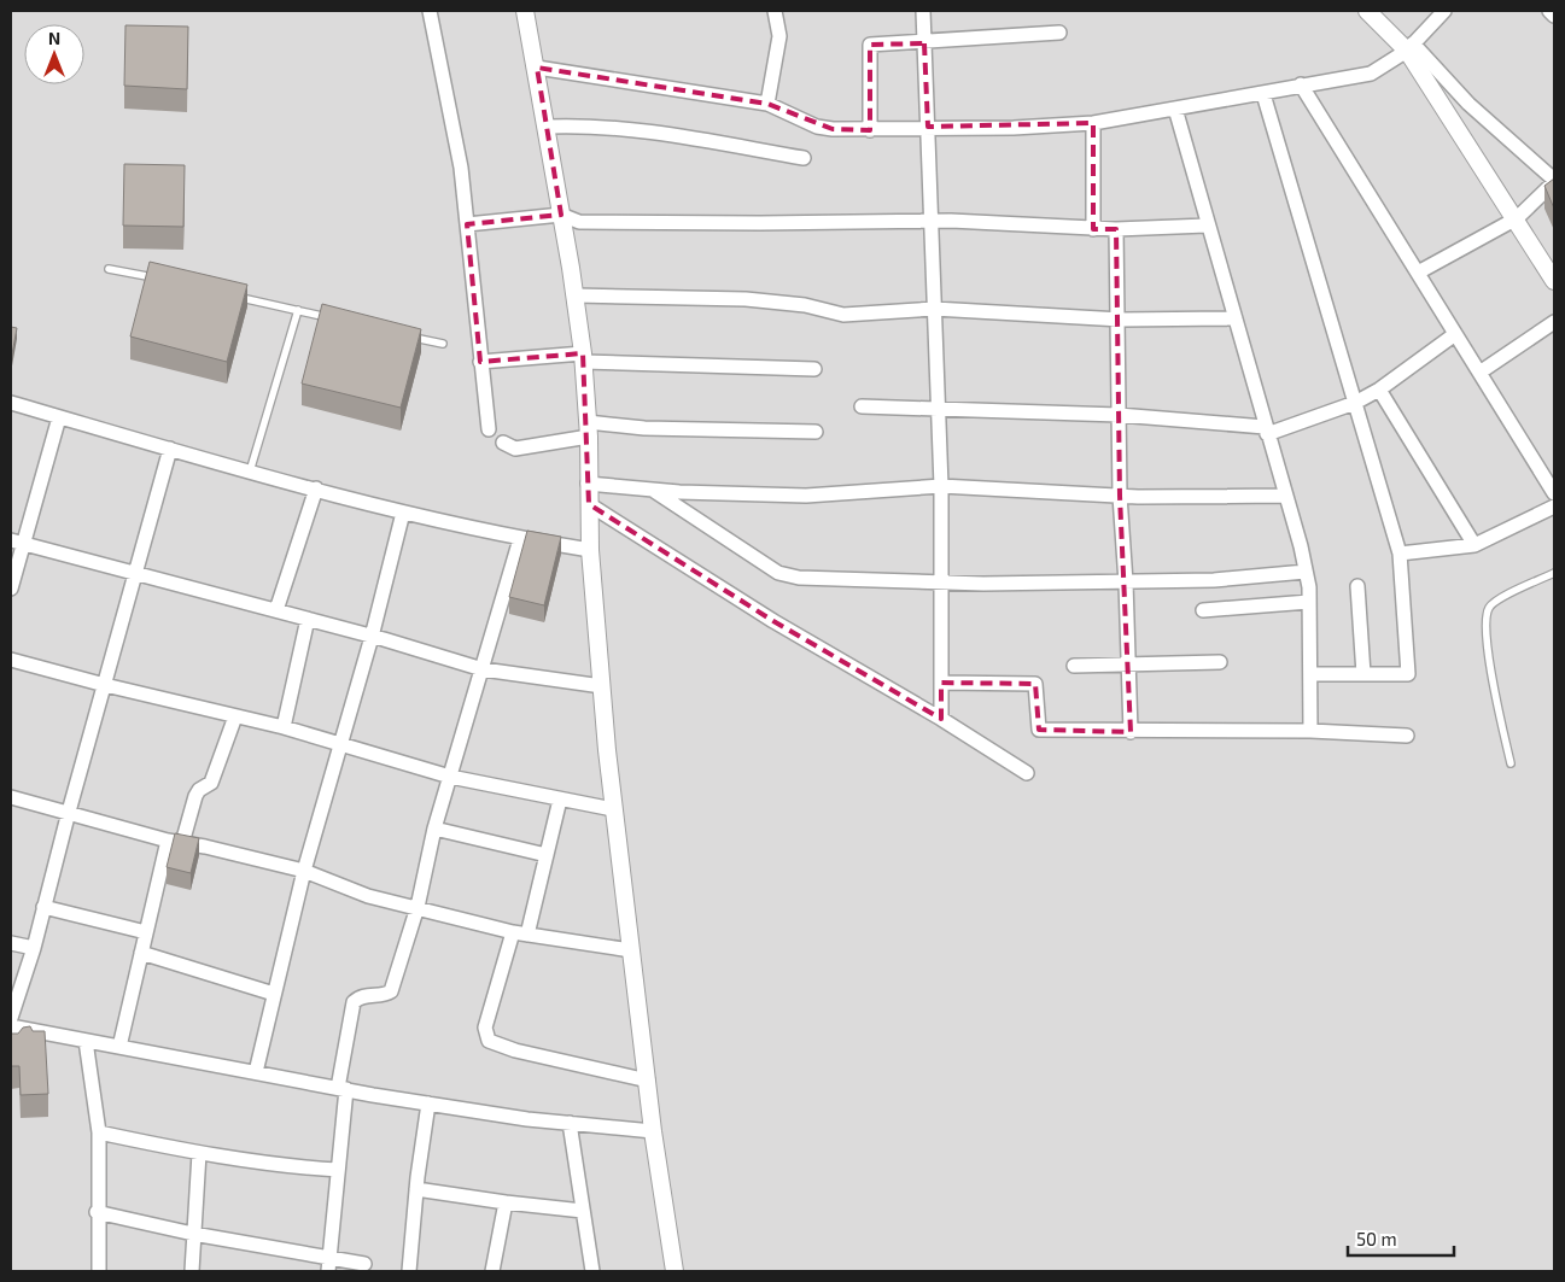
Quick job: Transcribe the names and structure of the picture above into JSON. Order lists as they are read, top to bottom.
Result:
{
  "scale_bar": "50 m",
  "north": "top"
}
